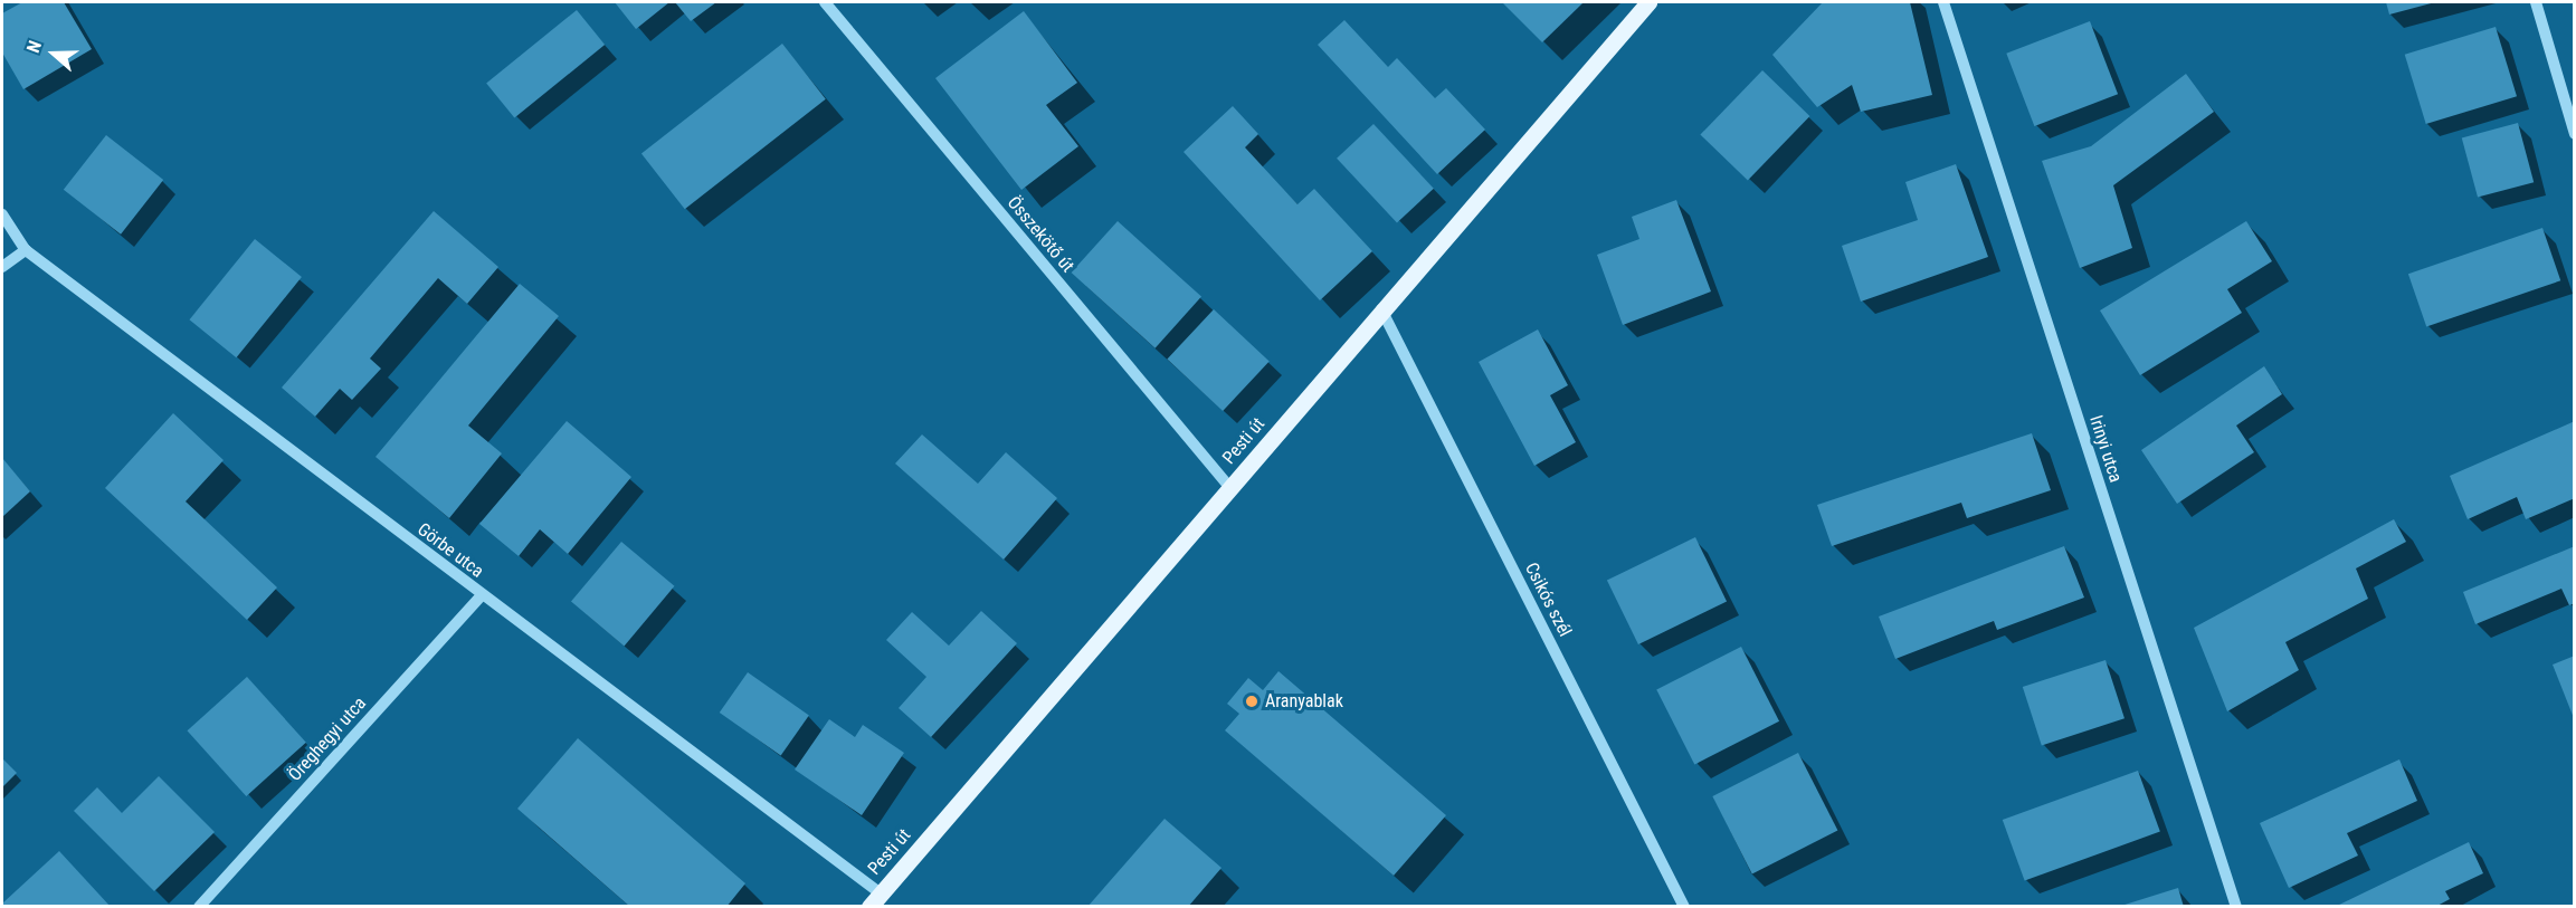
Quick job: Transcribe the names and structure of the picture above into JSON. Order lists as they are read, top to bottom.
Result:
{
  "streets": {
    "main road": ["Pesti út"],
    "street": [
      "Összekötő út",
      "Irinyi utca",
      "Görbe utca",
      "Csikós szél",
      "Öreghegyi utca"
    ]
  },
  "crossings": [
    ["Összekötő út", "Pesti út"],
    ["Pesti út", "Görbe utca"],
    ["Pesti út", "Csikós szél"],
    ["Görbe utca", "Öreghegyi utca"]
  ],
  "places": ["Aranyablak"],
  "north": "left"
}
